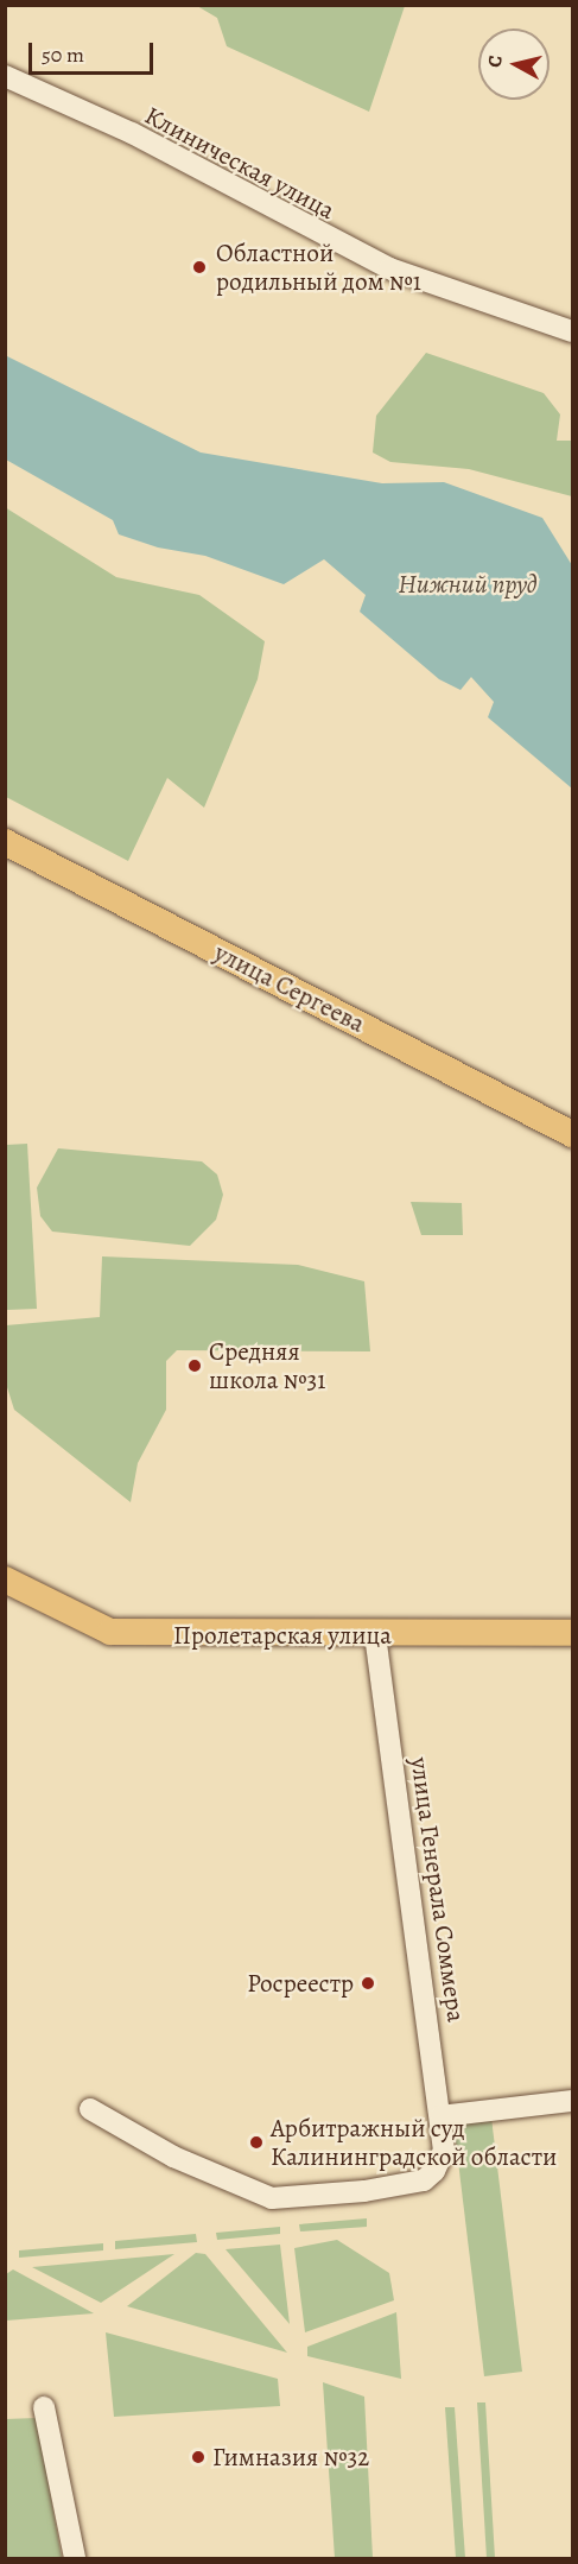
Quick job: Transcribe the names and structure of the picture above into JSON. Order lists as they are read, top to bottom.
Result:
{
  "streets": {
    "main road": ["улица Сергеева", "Пролетарская улица"],
    "street": ["Клиническая улица", "улица Генерала Соммера"]
  },
  "crossings": [
    ["Пролетарская улица", "улица Генерала Соммера"]
  ],
  "water": ["Нижний пруд"],
  "places": [
    "Областной родильный дом №1",
    "Средняя школа №31",
    "Росрeeстр",
    "Арбитражный суд Калининградской области",
    "Гимназия №32"
  ],
  "scale_bar": "50 m",
  "north": "left"
}
